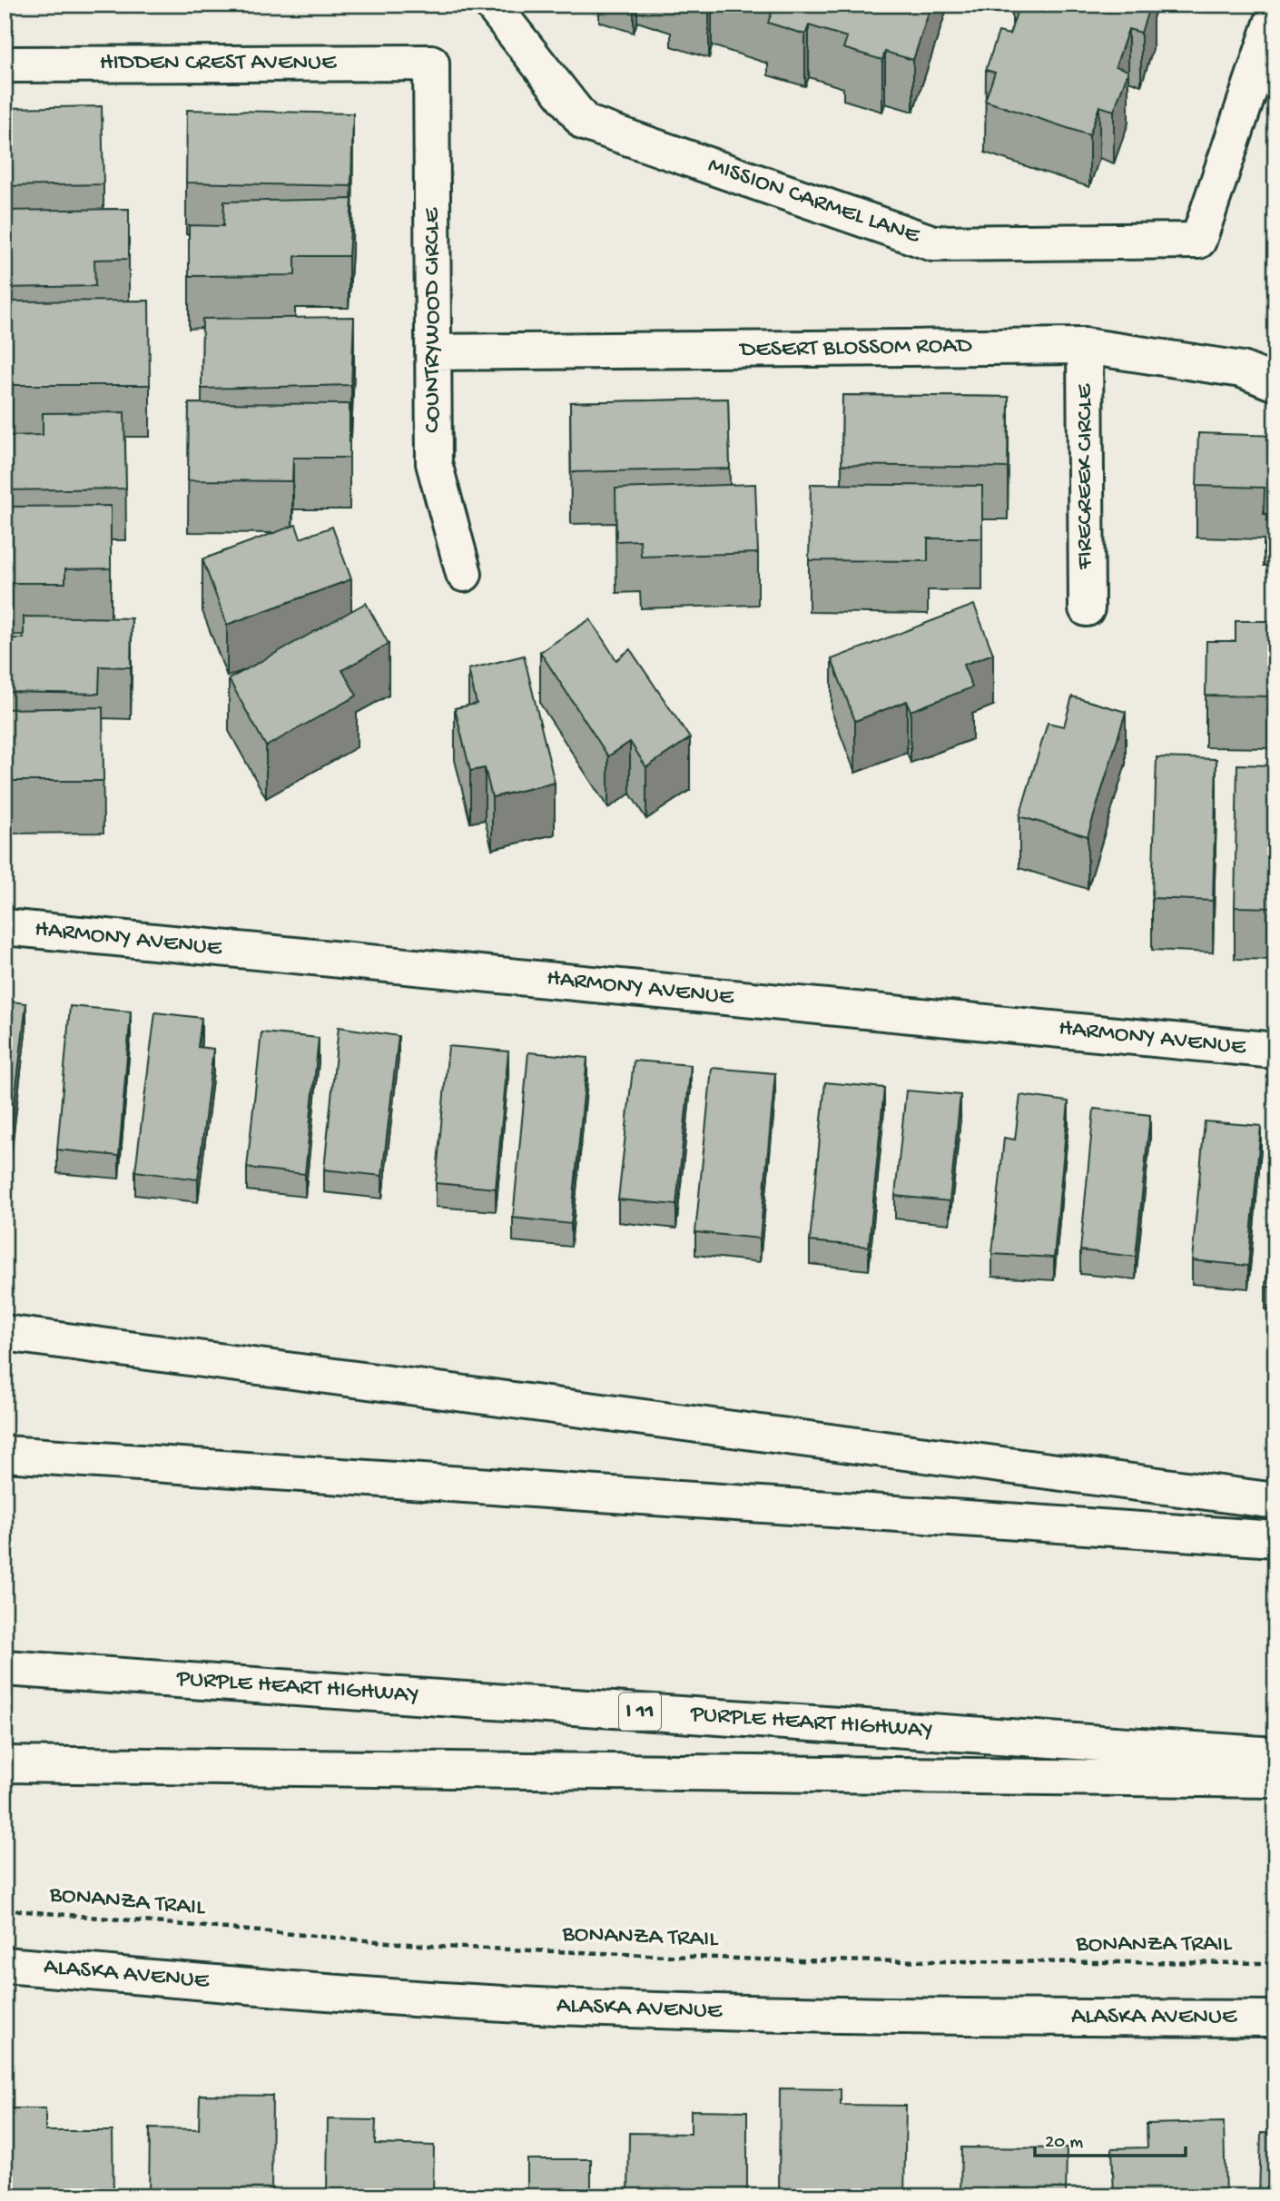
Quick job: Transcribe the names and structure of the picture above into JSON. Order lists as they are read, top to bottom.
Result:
{
  "streets": {
    "main road": [
      "HIDDEN CREST AVENUE",
      "MISSION CARMEL LANE",
      "COUNTRYWOOD CIRCLE",
      "DESERT BLOSSOM ROAD",
      "FIRECREEK CIRCLE",
      "HARMONY AVENUE",
      "PURPLE HEART HIGHWAY",
      "I 11",
      "ALASKA AVENUE"
    ],
    "path": ["BONANZA TRAIL"]
  },
  "crossings": [
    ["HIDDEN CREST AVENUE", "COUNTRYWOOD CIRCLE"],
    ["COUNTRYWOOD CIRCLE", "DESERT BLOSSOM ROAD"],
    ["DESERT BLOSSOM ROAD", "FIRECREEK CIRCLE"]
  ],
  "scale_bar": "20 m"
}
